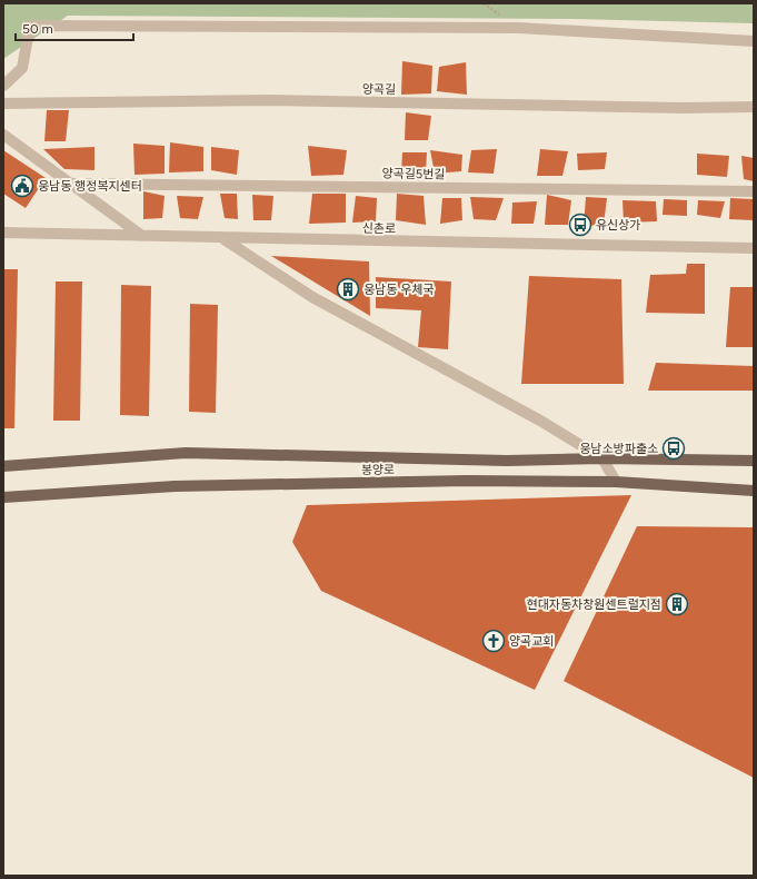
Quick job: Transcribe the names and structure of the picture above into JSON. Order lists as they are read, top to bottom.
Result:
{
  "streets": {
    "main road": ["봉양로"],
    "street": ["양곡길", "양곡길5번길", "신촌로"]
  },
  "places": {
    "public building": ["웅남동 행정복지센터"],
    "bus stop": ["유신상가", "웅남소방파출소"],
    "building": ["웅남동 우체국", "현대자동차창원센트럴지점"],
    "church": ["양곡교회"]
  },
  "scale_bar": "50 m"
}
